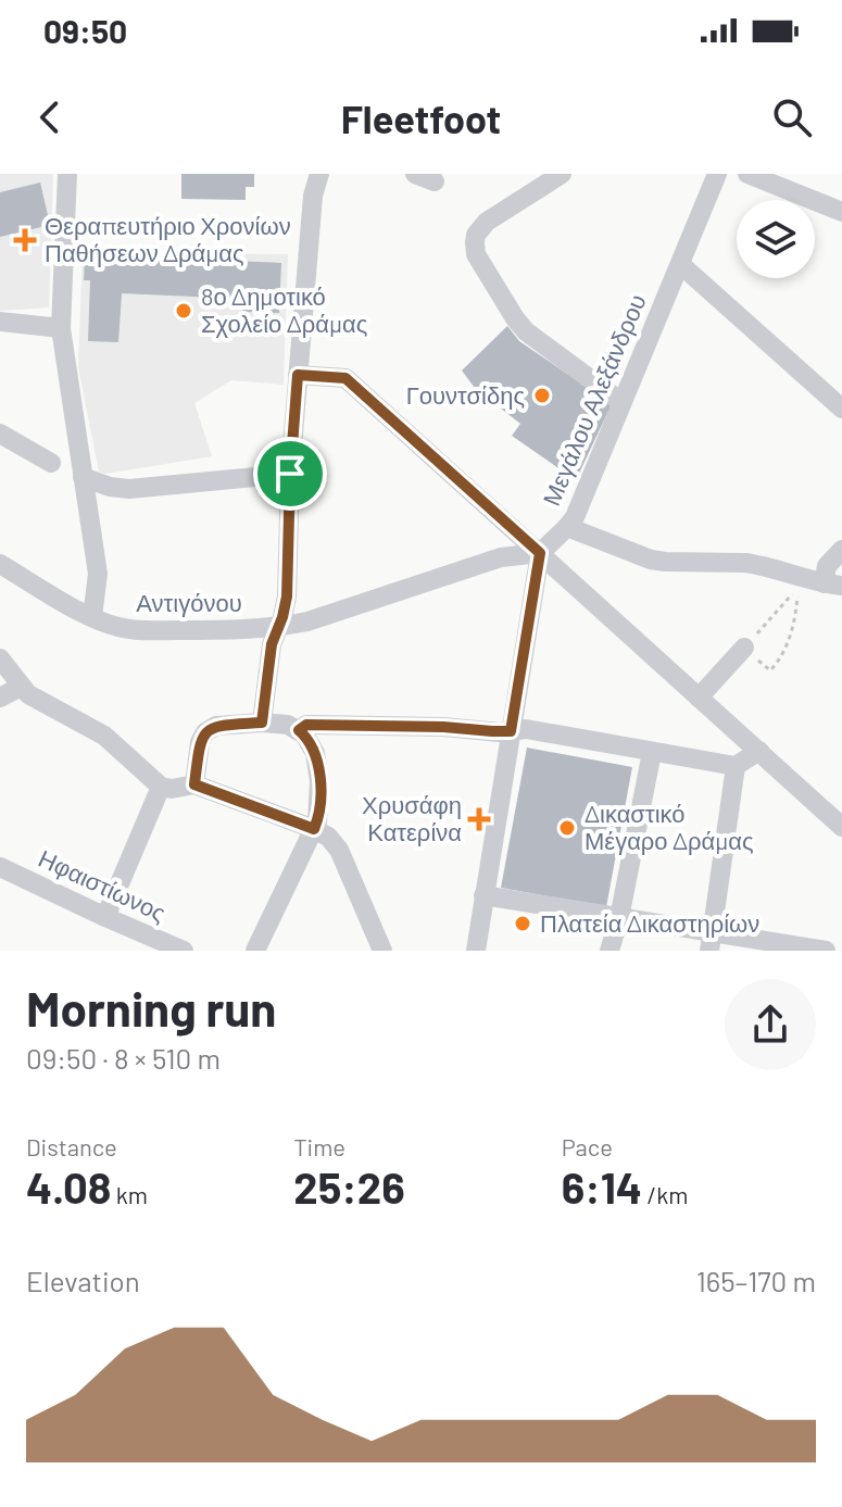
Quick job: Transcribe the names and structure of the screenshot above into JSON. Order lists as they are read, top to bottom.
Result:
{
  "streets": {
    "street": ["Μεγάλου Αλεξάνδρου", "Αντιγόνου", "Ηφαιστίωνος"]
  },
  "crossings": [
    ["Μεγάλου Αλεξάνδρου", "Αντιγόνου"]
  ],
  "places": {
    "health": ["Θεραπευτήριο Χρονίων Παθήσεων Δράμας", "Χρυσάφη Κατερίνα"],
    "other": [
      "8ο Δημοτικό Σχολείο Δράμας",
      "Γουντσίδης",
      "Δικαστικό Μέγαρο Δράμας",
      "Πλατεία Δικαστηρίων"
    ]
  },
  "page": {
    "status": "09:50",
    "header": "Fleetfoot",
    "heading": ["Morning run", "09:50 · 8 × 510 m"],
    "stats": [
      ["Distance", "4.08 km"],
      ["Time", "25:26"],
      ["Pace", "6:14 /km"]
    ],
    "chart": ["Elevation", "165–170 m"]
  }
}
